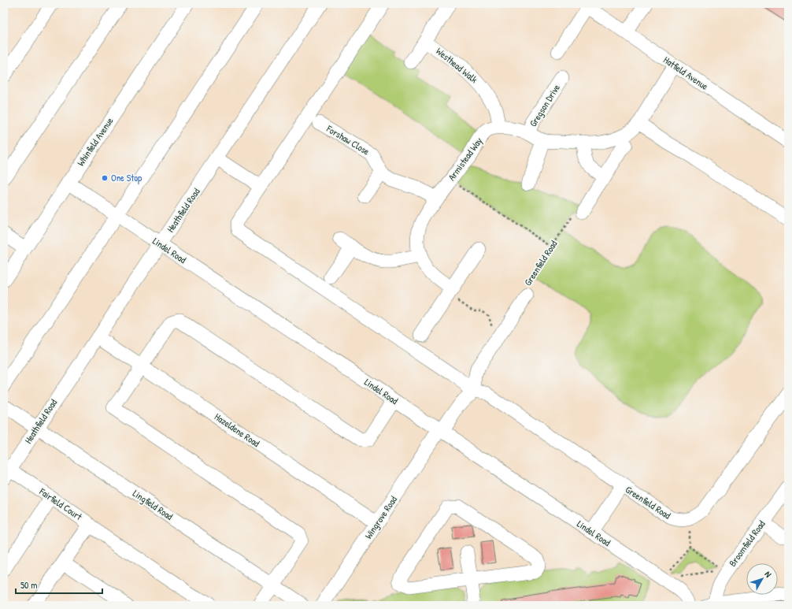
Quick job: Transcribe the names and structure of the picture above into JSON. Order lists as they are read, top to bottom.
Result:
{
  "streets": {
    "street": [
      "Westhead Walk",
      "Hatfield Avenue",
      "Gregson Drive",
      "Forshaw Close",
      "Whinfield Avenue",
      "Armistead Way",
      "Heathfield Road",
      "Lindel Road",
      "Greenfield Road",
      "Hazeldene Road",
      "Fairfield Court",
      "Lingfield Road",
      "Wingrove Road",
      "Broomfield Road"
    ]
  },
  "crossings": [
    ["Westhead Walk", "Armistead Way"],
    ["Forshaw Close", "Armistead Way"],
    ["Whinfield Avenue", "Lindel Road"],
    ["Heathfield Road", "Lindel Road"],
    ["Heathfield Road", "Hazeldene Road"],
    ["Heathfield Road", "Fairfield Court"],
    ["Heathfield Road", "Lingfield Road"],
    ["Lindel Road", "Wingrove Road"],
    ["Hazeldene Road", "Wingrove Road"]
  ],
  "places": ["One Stop"],
  "scale_bar": "50 m",
  "north": "top right"
}
